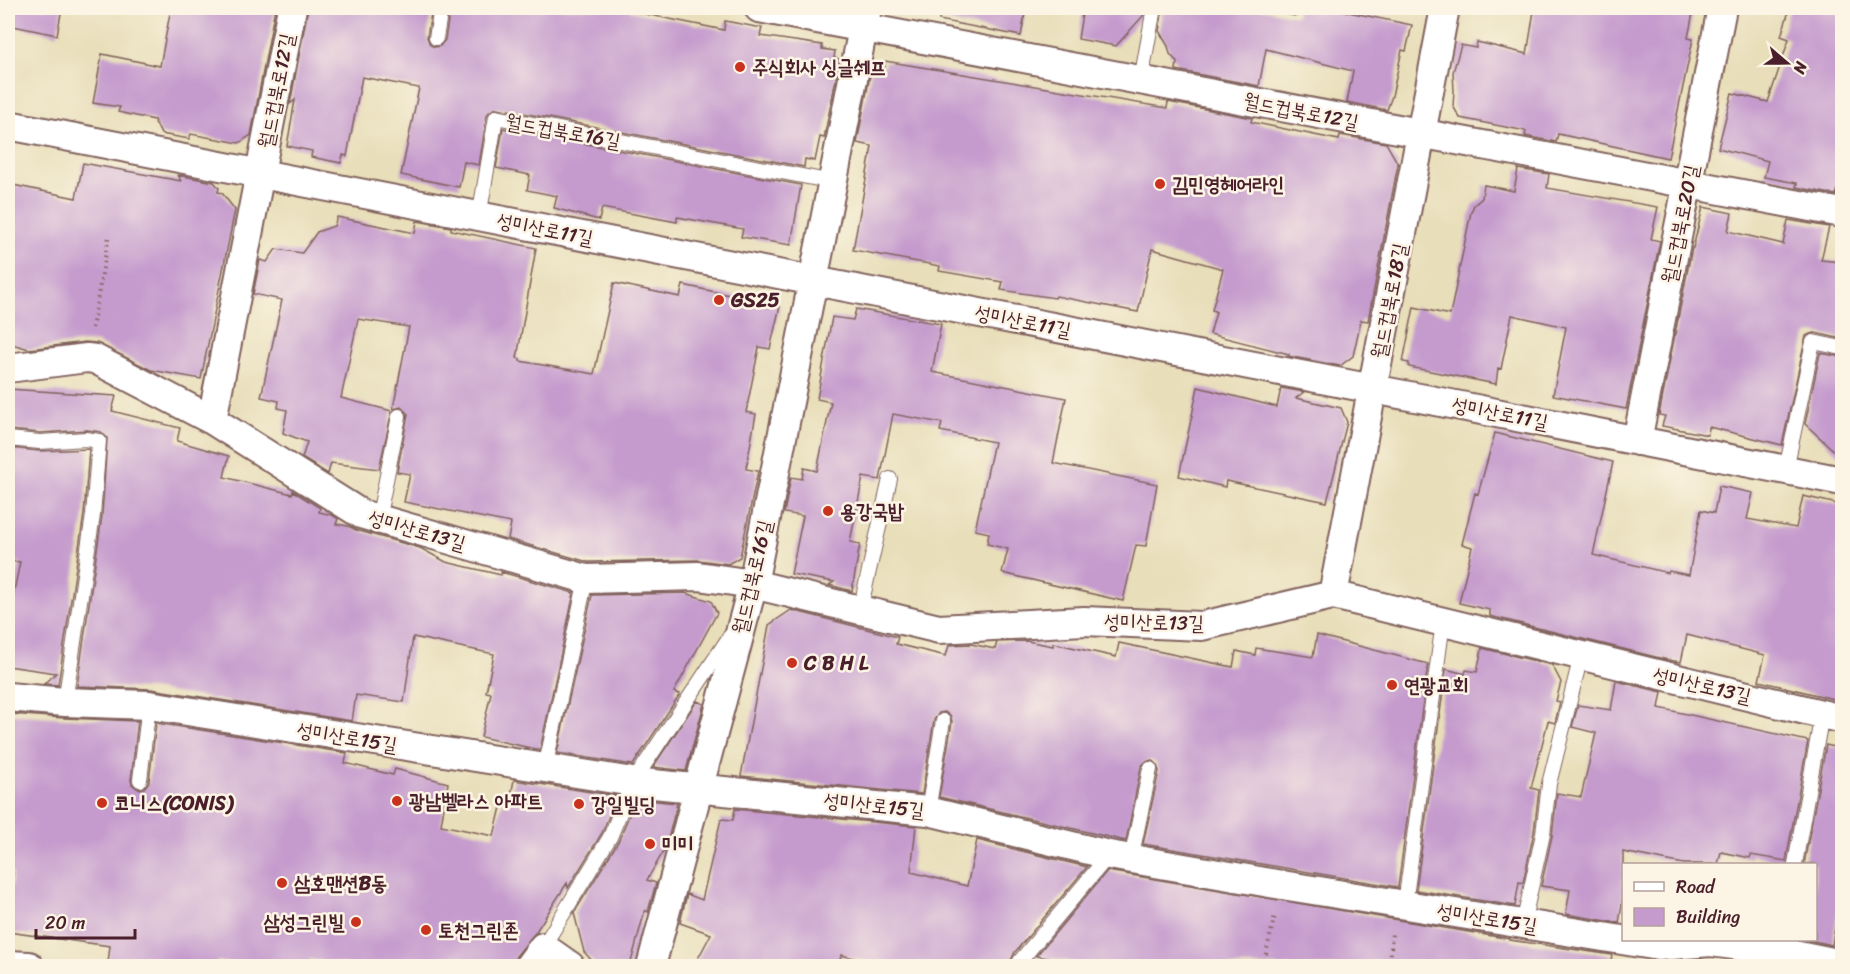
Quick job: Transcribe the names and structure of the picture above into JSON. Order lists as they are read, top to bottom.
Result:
{
  "streets": {
    "street": [
      "월드컵북로12길",
      "월드컵북로16길",
      "월드컵북로20길",
      "성미산로11길",
      "월드컵북로18길",
      "성미산로13길",
      "성미산로15길"
    ]
  },
  "crossings": [
    ["월드컵북로12길", "월드컵북로16길"],
    ["월드컵북로12길", "월드컵북로20길"],
    ["월드컵북로12길", "성미산로11길"],
    ["월드컵북로12길", "월드컵북로18길"],
    ["월드컵북로16길", "성미산로11길"],
    ["월드컵북로16길", "성미산로13길"],
    ["월드컵북로16길", "성미산로15길"],
    ["월드컵북로20길", "성미산로11길"],
    ["성미산로11길", "월드컵북로18길"],
    ["월드컵북로18길", "성미산로13길"]
  ],
  "places": [
    "주식회사 싱글쉐프",
    "김민영헤어라인",
    "GS25",
    "용강국밥",
    "C B H L",
    "연광교회",
    "광남벨라스 아파트",
    "코니스(CONIS)",
    "강일빌딩",
    "미미",
    "삼호맨션B동",
    "삼성그린빌",
    "토천그린존"
  ],
  "legend": ["Road", "Building"],
  "scale_bar": "20 m",
  "north": "right"
}
